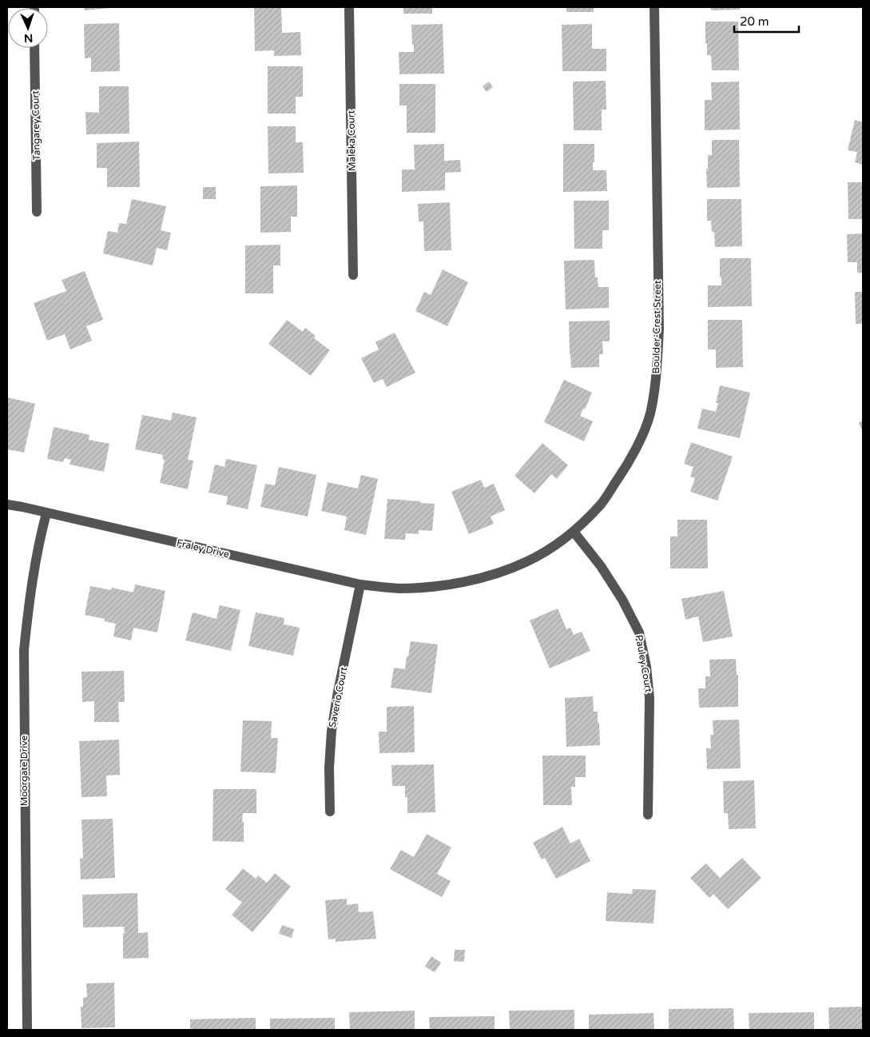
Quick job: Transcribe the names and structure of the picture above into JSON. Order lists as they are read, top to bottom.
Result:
{
  "streets": {
    "street": [
      "Tangarey Court",
      "Maleka Court",
      "Boulder-Crest Street",
      "Fraley Drive",
      "Pauley Court",
      "Saverio Court",
      "Moorgate Drive"
    ]
  },
  "crossings": [
    ["Boulder-Crest Street", "Fraley Drive"],
    ["Boulder-Crest Street", "Pauley Court"],
    ["Fraley Drive", "Saverio Court"],
    ["Fraley Drive", "Moorgate Drive"]
  ],
  "scale_bar": "20 m",
  "north": "bottom"
}
